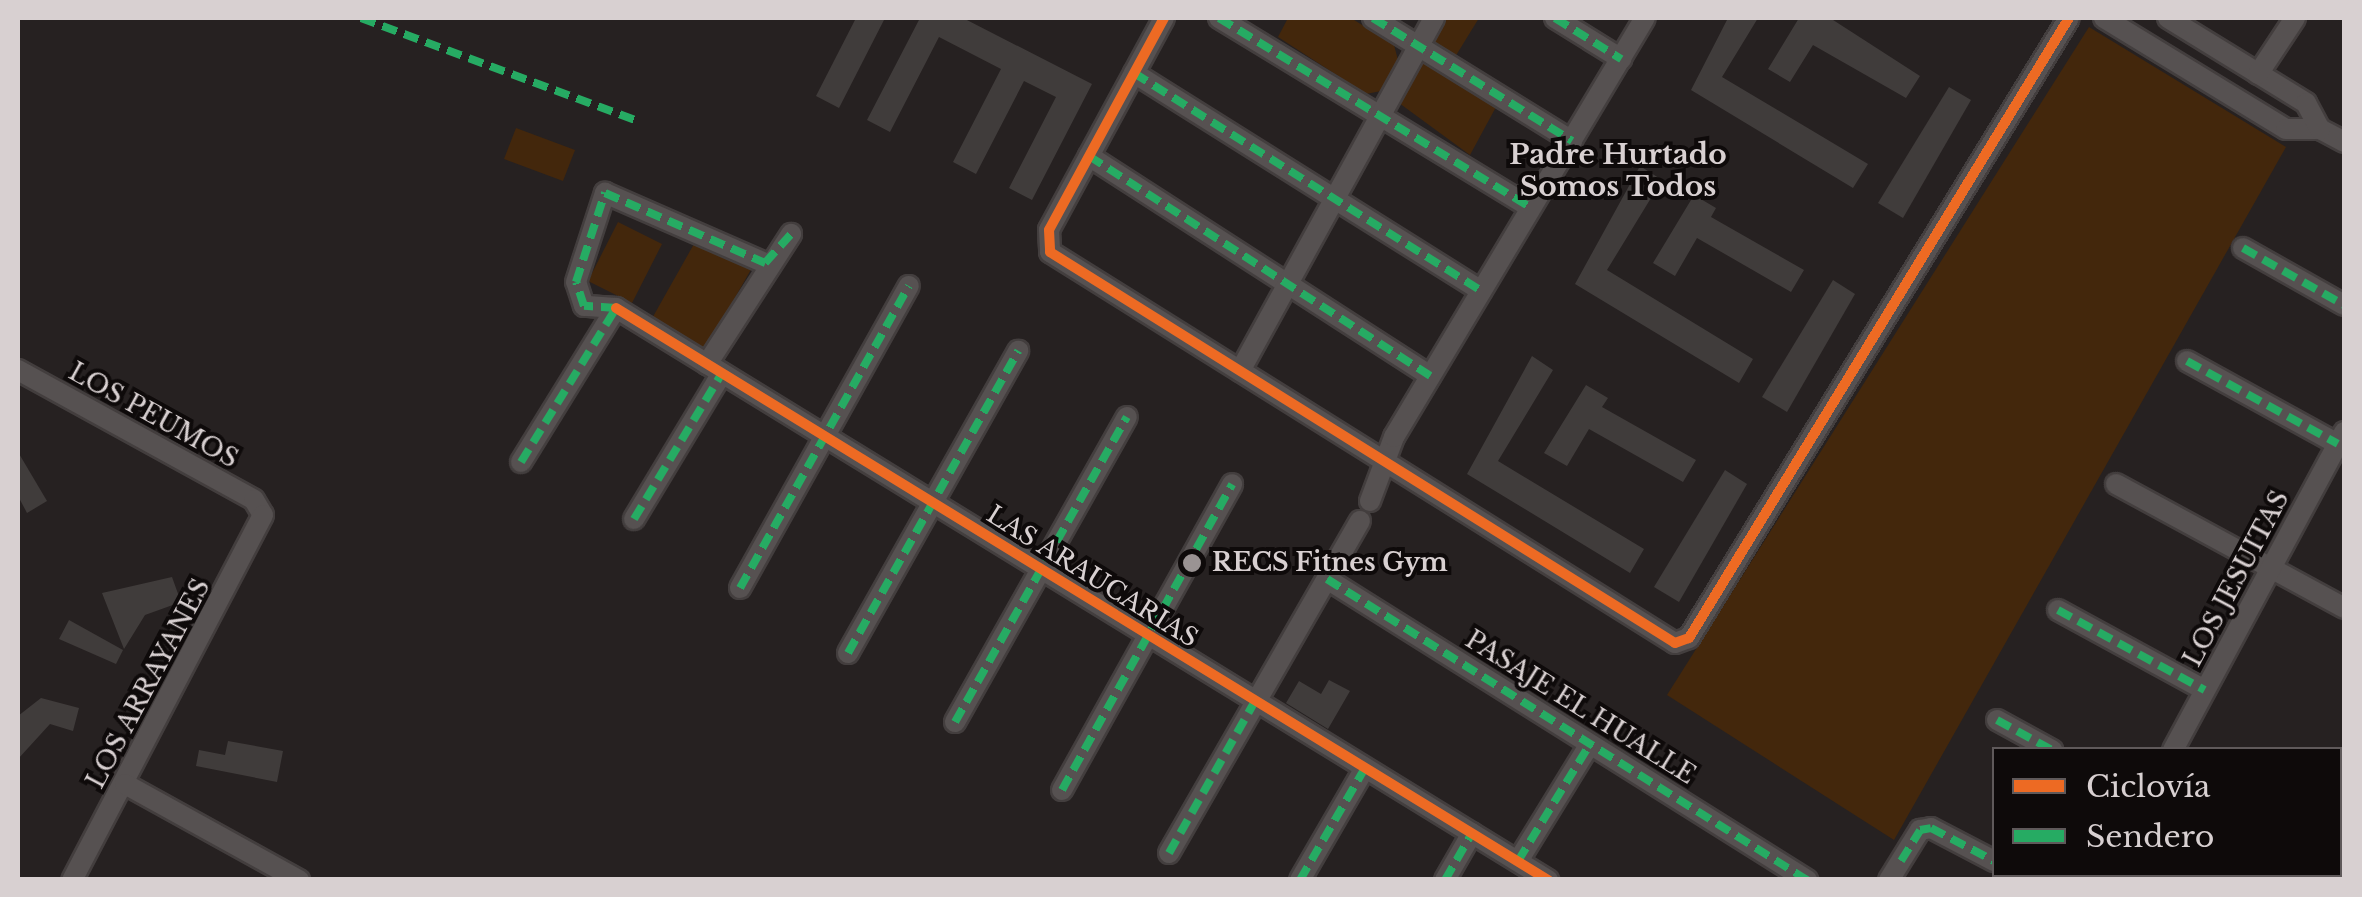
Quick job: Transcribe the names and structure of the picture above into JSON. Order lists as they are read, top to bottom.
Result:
{
  "streets": {
    "street": [
      "LOS PEUMOS",
      "LAS ARAUCARIAS",
      "LOS JESUITAS",
      "LOS ARRAYANES",
      "PASAJE EL HUALLE"
    ]
  },
  "crossings": [
    ["LOS PEUMOS", "LOS ARRAYANES"]
  ],
  "districts": ["Padre Hurtado Somos Todos"],
  "places": ["RECS Fitnes Gym"],
  "legend": ["Ciclovía", "Sendero"]
}
